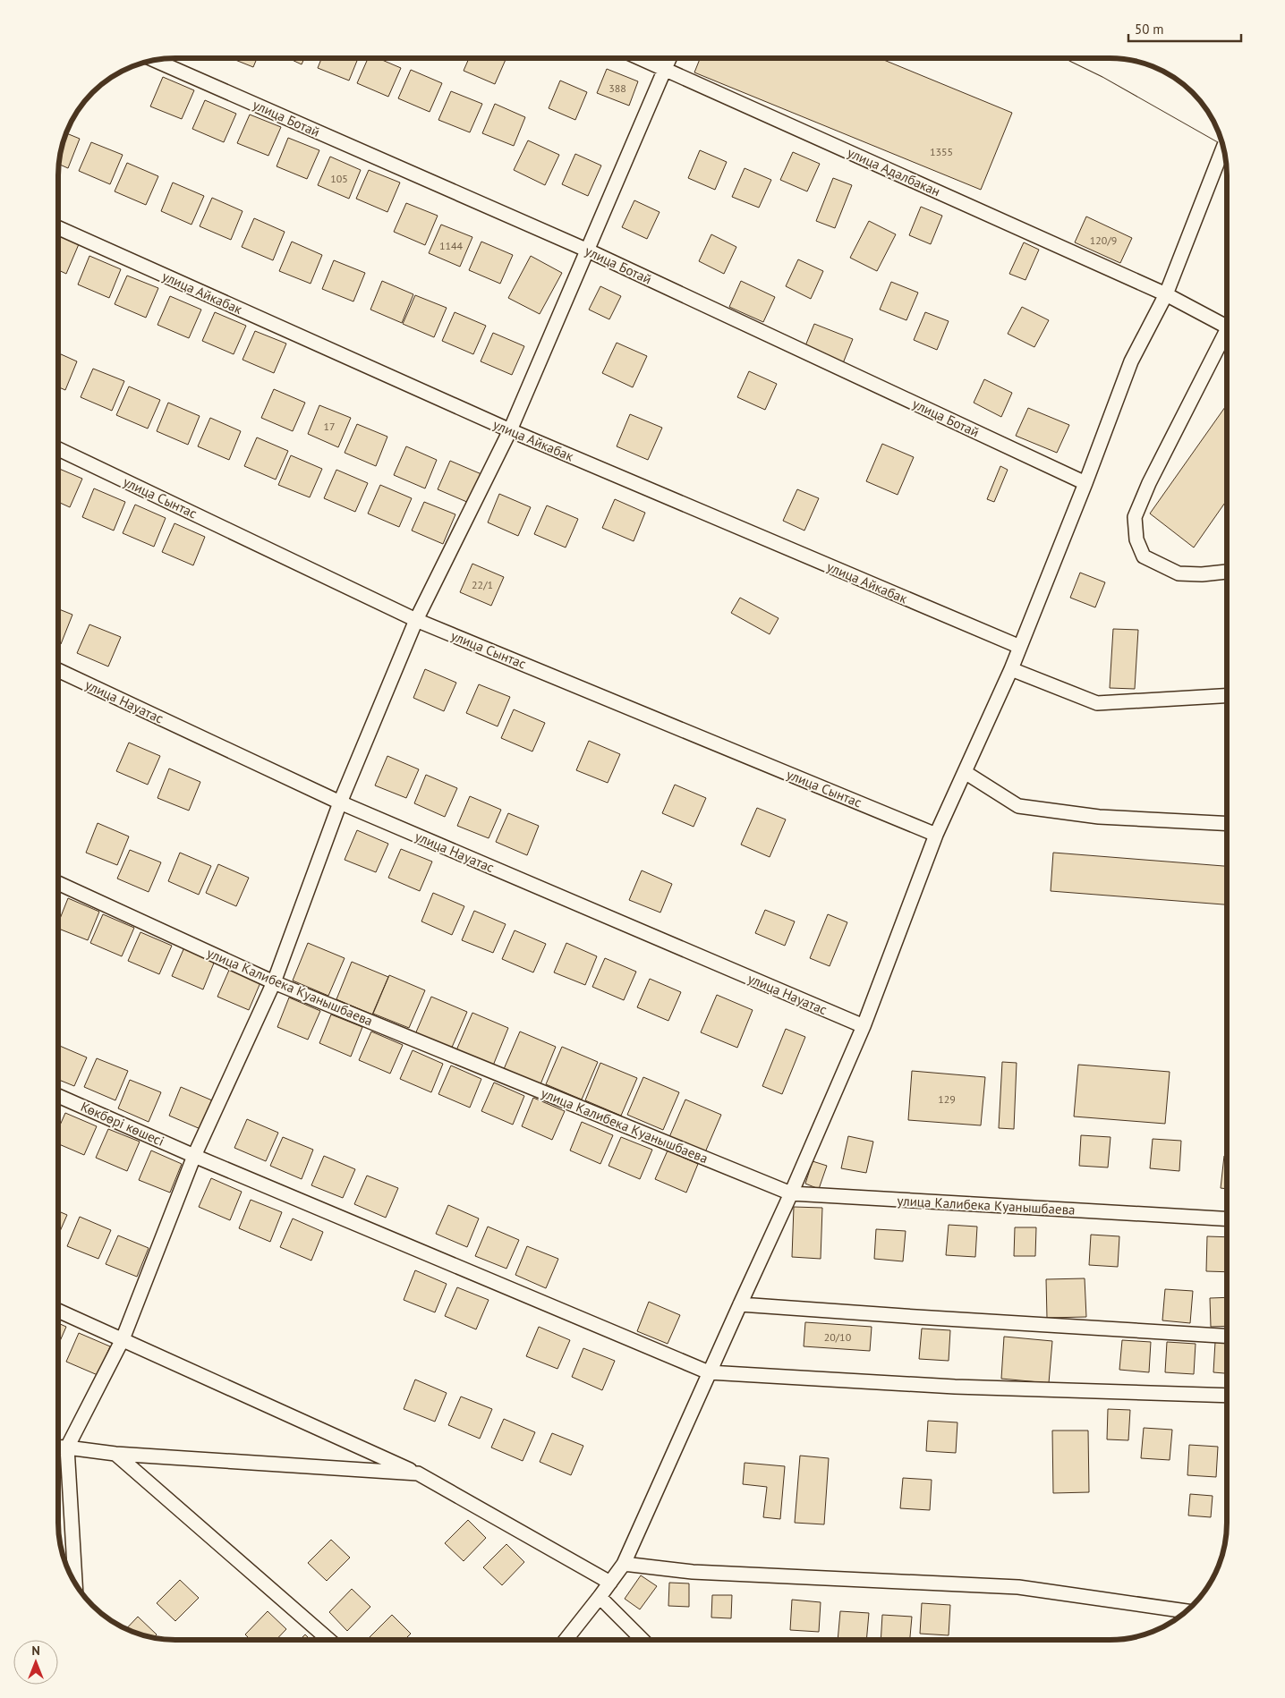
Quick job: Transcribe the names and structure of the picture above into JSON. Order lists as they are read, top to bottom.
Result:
{
  "streets": {
    "street": [
      "улица Ботай",
      "улица Адалбакан",
      "улица Айкабак",
      "улица Сынтас",
      "улица Науатас",
      "улица Калибека Куанышбаева",
      "Көкбөрі көшесі"
    ]
  },
  "house_numbers": [
    "388",
    "1355",
    "105",
    "120/9",
    "1144",
    "17",
    "22/1",
    "129",
    "20/10"
  ],
  "scale_bar": "50 m",
  "north": "top"
}
